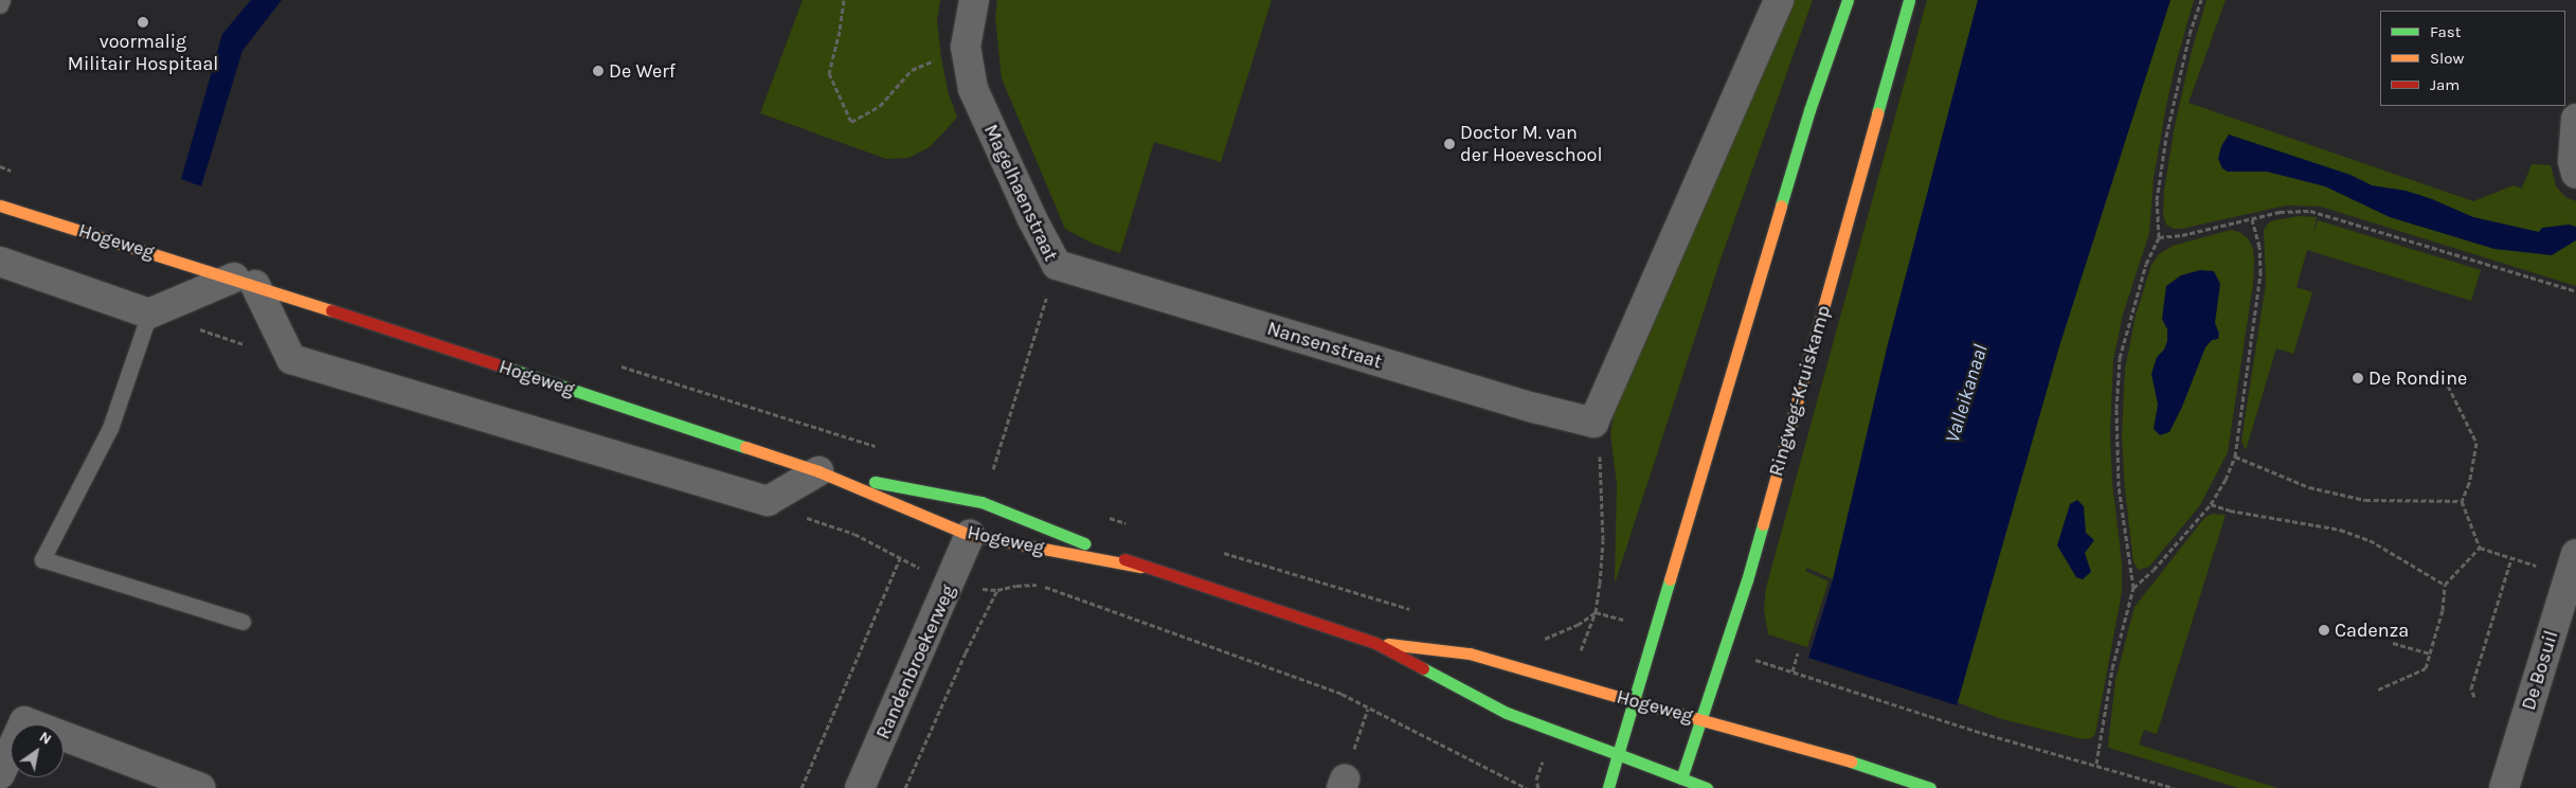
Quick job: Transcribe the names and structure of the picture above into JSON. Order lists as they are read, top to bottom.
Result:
{
  "streets": {
    "main road": ["Hogeweg", "Ringweg-Kruiskamp"],
    "street": [
      "Magelhaenstraat",
      "Nansenstraat",
      "Randenbroekerweg",
      "De Bosuil"
    ]
  },
  "crossings": [
    ["Magelhaenstraat", "Hogeweg"],
    ["Magelhaenstraat", "Nansenstraat"],
    ["Hogeweg", "Ringweg-Kruiskamp"],
    ["Hogeweg", "Randenbroekerweg"]
  ],
  "water": ["Valleikanaal"],
  "places": [
    "voormalig Militair Hospitaal",
    "De Werf",
    "Doctor M. van der Hoeveschool",
    "De Rondine",
    "Cadenza"
  ],
  "legend": ["Fast", "Slow", "Jam"],
  "north": "top right"
}
